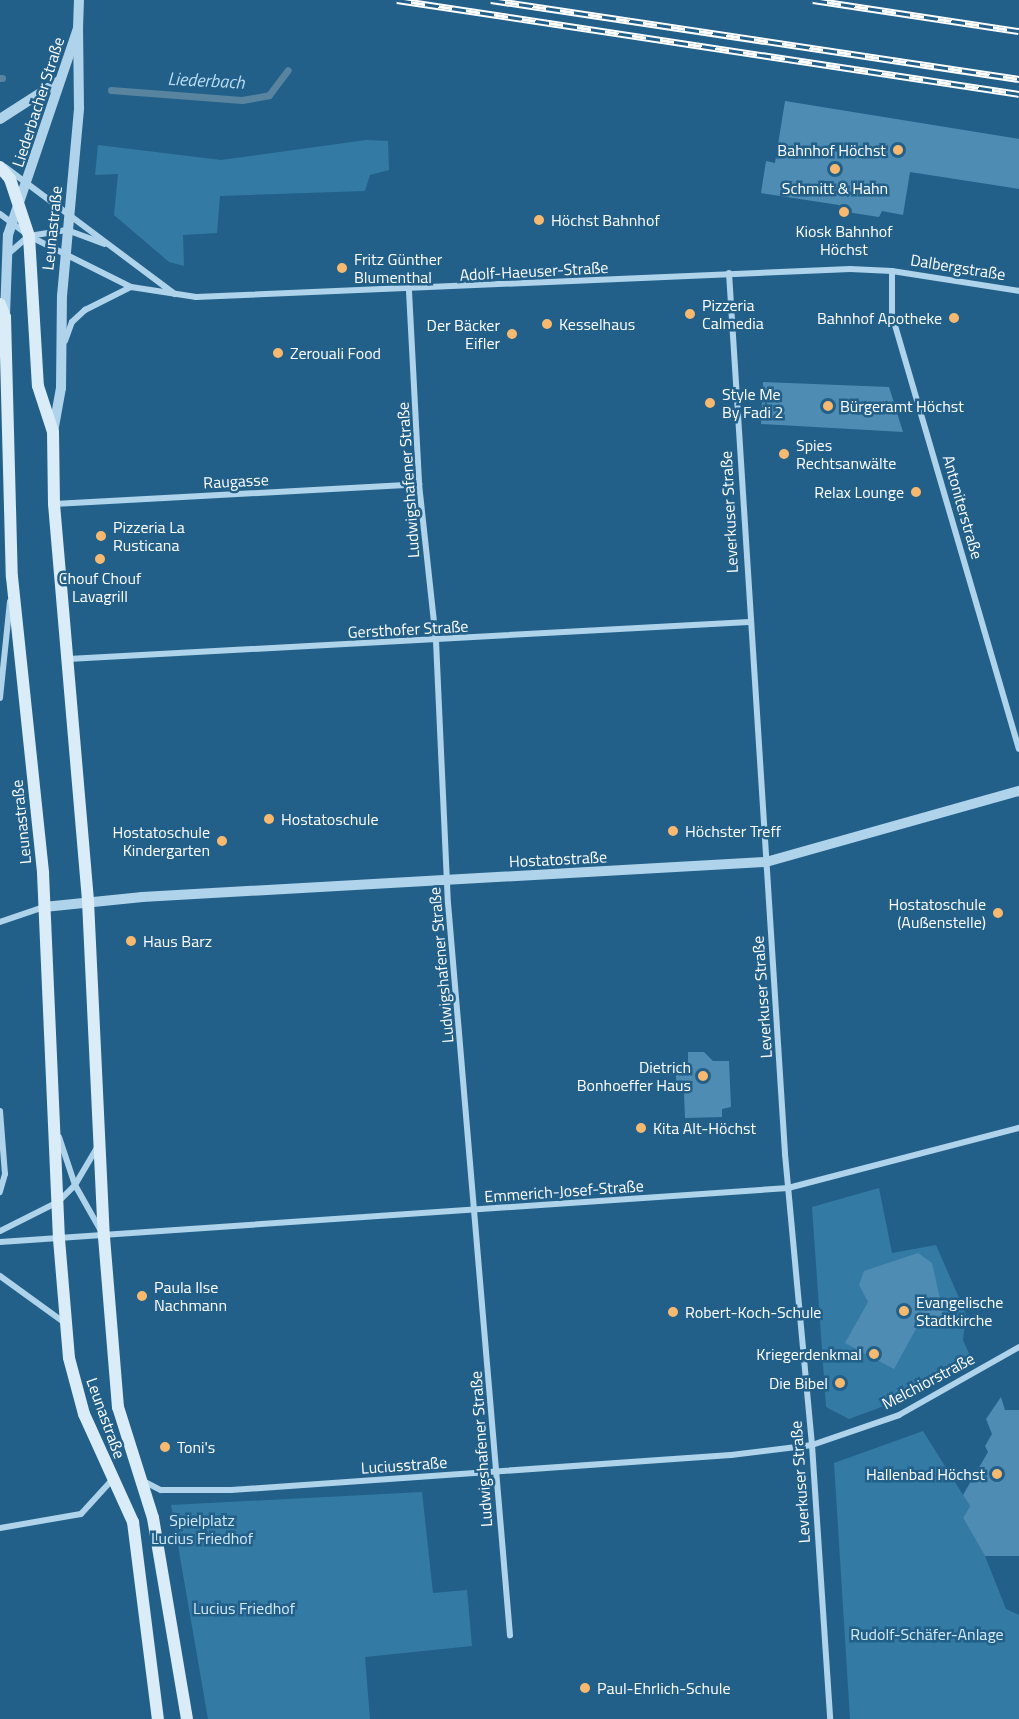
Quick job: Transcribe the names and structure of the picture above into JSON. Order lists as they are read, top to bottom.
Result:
{
  "streets": {
    "main road": ["Leunastraße"],
    "street": [
      "Liederbacher Straße",
      "Dalbergstraße",
      "Adolf-Haeuser-Straße",
      "Ludwigshafener Straße",
      "Raugasse",
      "Antoniterstraße",
      "Leverkuser Straße",
      "Gersthofer Straße",
      "Hostatostraße",
      "Emmerich-Josef-Straße",
      "Melchiorstraße",
      "Luciusstraße"
    ]
  },
  "crossings": [
    ["Liederbacher Straße", "Leunastraße"],
    ["Liederbacher Straße", "Adolf-Haeuser-Straße"],
    ["Leunastraße", "Adolf-Haeuser-Straße"],
    ["Leunastraße", "Raugasse"],
    ["Leunastraße", "Gersthofer Straße"],
    ["Leunastraße", "Hostatostraße"],
    ["Leunastraße", "Emmerich-Josef-Straße"],
    ["Leunastraße", "Luciusstraße"],
    ["Dalbergstraße", "Adolf-Haeuser-Straße"],
    ["Dalbergstraße", "Antoniterstraße"],
    ["Adolf-Haeuser-Straße", "Ludwigshafener Straße"],
    ["Adolf-Haeuser-Straße", "Antoniterstraße"],
    ["Adolf-Haeuser-Straße", "Leverkuser Straße"],
    ["Ludwigshafener Straße", "Raugasse"],
    ["Ludwigshafener Straße", "Gersthofer Straße"],
    ["Ludwigshafener Straße", "Hostatostraße"],
    ["Ludwigshafener Straße", "Emmerich-Josef-Straße"],
    ["Ludwigshafener Straße", "Luciusstraße"],
    ["Leverkuser Straße", "Gersthofer Straße"],
    ["Leverkuser Straße", "Hostatostraße"],
    ["Leverkuser Straße", "Emmerich-Josef-Straße"],
    ["Leverkuser Straße", "Melchiorstraße"],
    ["Leverkuser Straße", "Luciusstraße"],
    ["Melchiorstraße", "Luciusstraße"]
  ],
  "water": ["Liederbach"],
  "parks": ["Spielplatz Lucius Friedhof", "Lucius Friedhof", "Rudolf-Schäfer-Anlage"],
  "places": [
    "Bahnhof Höchst",
    "Schmitt & Hahn",
    "Kiosk Bahnhof Höchst",
    "Höchst Bahnhof",
    "Fritz Günther Blumenthal",
    "Pizzeria Calmedia",
    "Bahnhof Apotheke",
    "Kesselhaus",
    "Der Bäcker Eifler",
    "Zerouali Food",
    "Style Me By Fadi 2",
    "Bürgeramt Höchst",
    "Spies Rechtsanwälte",
    "Relax Lounge",
    "Pizzeria La Rusticana",
    "Chouf Chouf Lavagrill",
    "Hostatoschule",
    "Höchster Treff",
    "Hostatoschule Kindergarten",
    "Hostatoschule (Außenstelle)",
    "Haus Barz",
    "Dietrich Bonhoeffer Haus",
    "Kita Alt-Höchst",
    "Paula Ilse Nachmann",
    "Evangelische Stadtkirche",
    "Robert-Koch-Schule",
    "Kriegerdenkmal",
    "Die Bibel",
    "Toni's",
    "Hallenbad Höchst",
    "Paul-Ehrlich-Schule"
  ]
}
